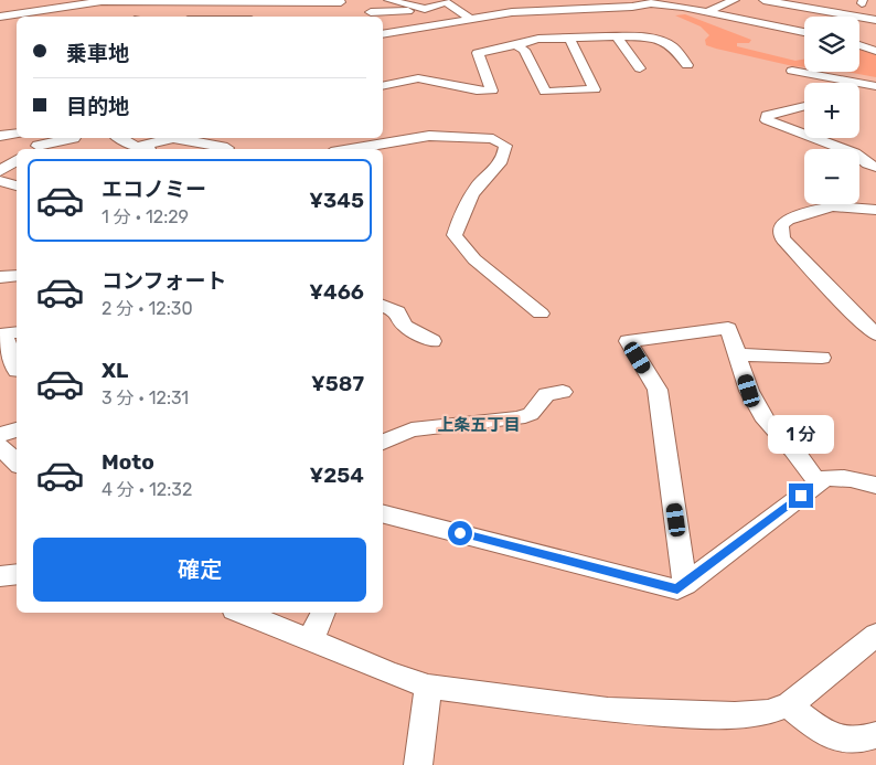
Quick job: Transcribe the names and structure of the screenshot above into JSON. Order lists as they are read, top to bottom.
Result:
{
  "districts": ["上条五丁目"],
  "page": {
    "map_buttons": ["+", "−"],
    "banner": ["乗車地", "目的地"],
    "list": [
      {
        "name": "エコノミー",
        "note": "1 分 · 12:29",
        "value": "¥345"
      },
      {
        "name": "コンフォート",
        "note": "2 分 · 12:30",
        "value": "¥466"
      },
      {
        "name": "XL",
        "note": "3 分 · 12:31",
        "value": "¥587"
      },
      {
        "name": "Moto",
        "note": "4 分 · 12:32",
        "value": "¥254"
      }
    ],
    "bubble": "1 分",
    "buttons": "確定"
  }
}
